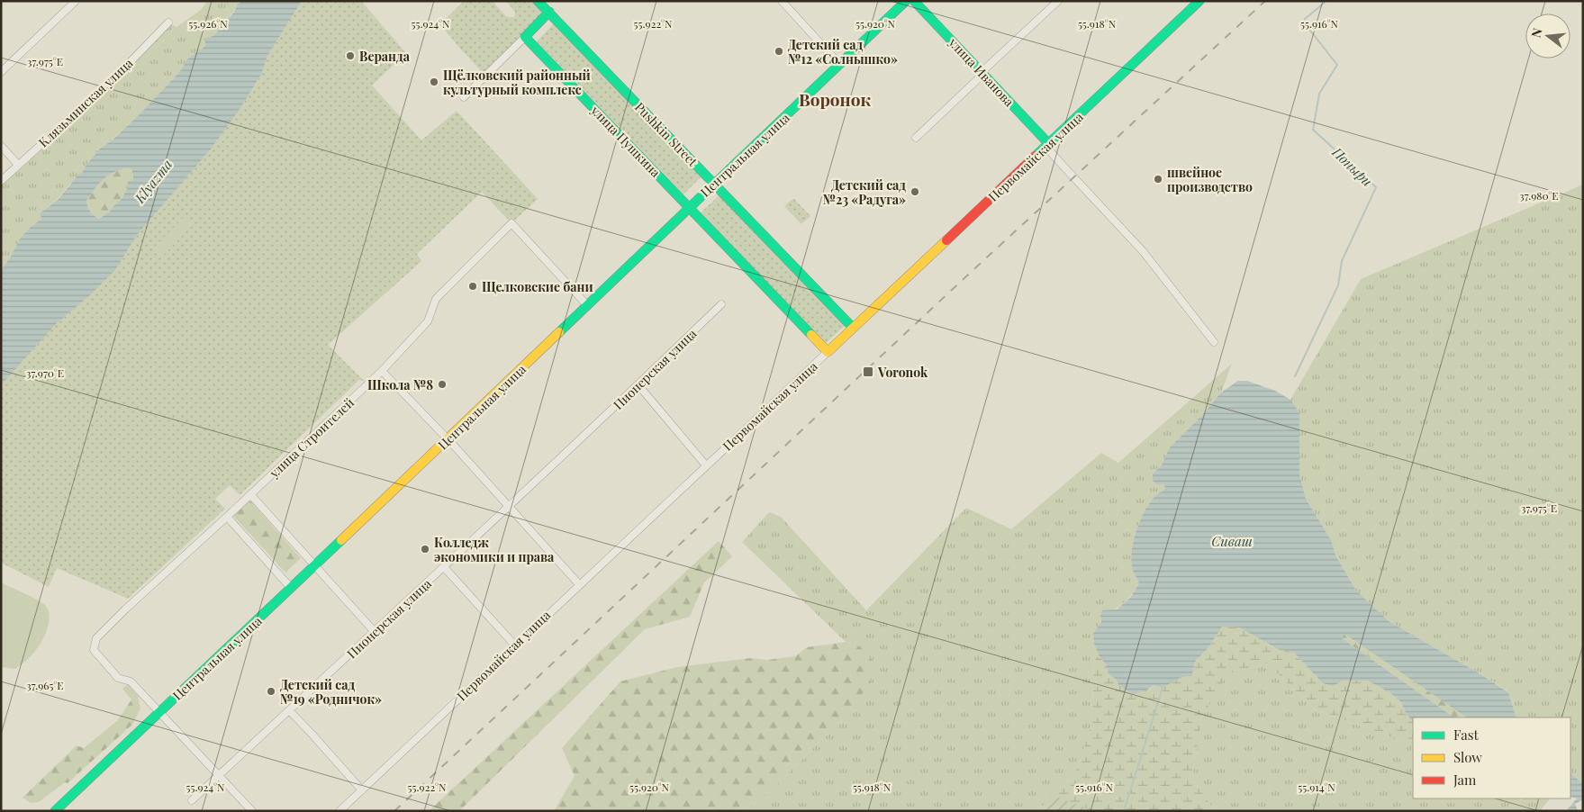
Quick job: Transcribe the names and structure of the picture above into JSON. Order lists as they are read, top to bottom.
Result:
{
  "streets": {
    "street": [
      "улица Иванова",
      "Клязьминская улица",
      "Pushkin Street",
      "улица Пушкина",
      "Центральная улица",
      "Первомайская улица",
      "Пионерская улица",
      "улица Строителей"
    ]
  },
  "crossings": [
    ["улица Иванова", "Первомайская улица"],
    ["Pushkin Street", "Центральная улица"],
    ["Pushkin Street", "Первомайская улица"],
    ["улица Пушкина", "Центральная улица"],
    ["Центральная улица", "улица Строителей"]
  ],
  "districts": ["Воронок"],
  "water": ["Поныри", "Klyazma", "Сиваш"],
  "places": {
    "other": [
      "Детский сад №12 «Солнышко»",
      "Веранда",
      "Щёлковский районный культурный комплекс",
      "швейное производство",
      "Детский сад №23 «Радуга»",
      "Щелковские бани",
      "Школа №8",
      "Колледж экономики и права",
      "Детский сад №19 «Родничок»"
    ],
    "transit": ["Voronok"]
  },
  "legend": ["Fast", "Slow", "Jam"],
  "north": "left",
  "coordinates": [
    "55.926°N",
    "55.924°N",
    "55.922°N",
    "55.920°N",
    "55.918°N",
    "55.916°N",
    "37.975°E",
    "37.980°E",
    "37.970°E",
    "37.965°E",
    "55.914°N"
  ]
}
